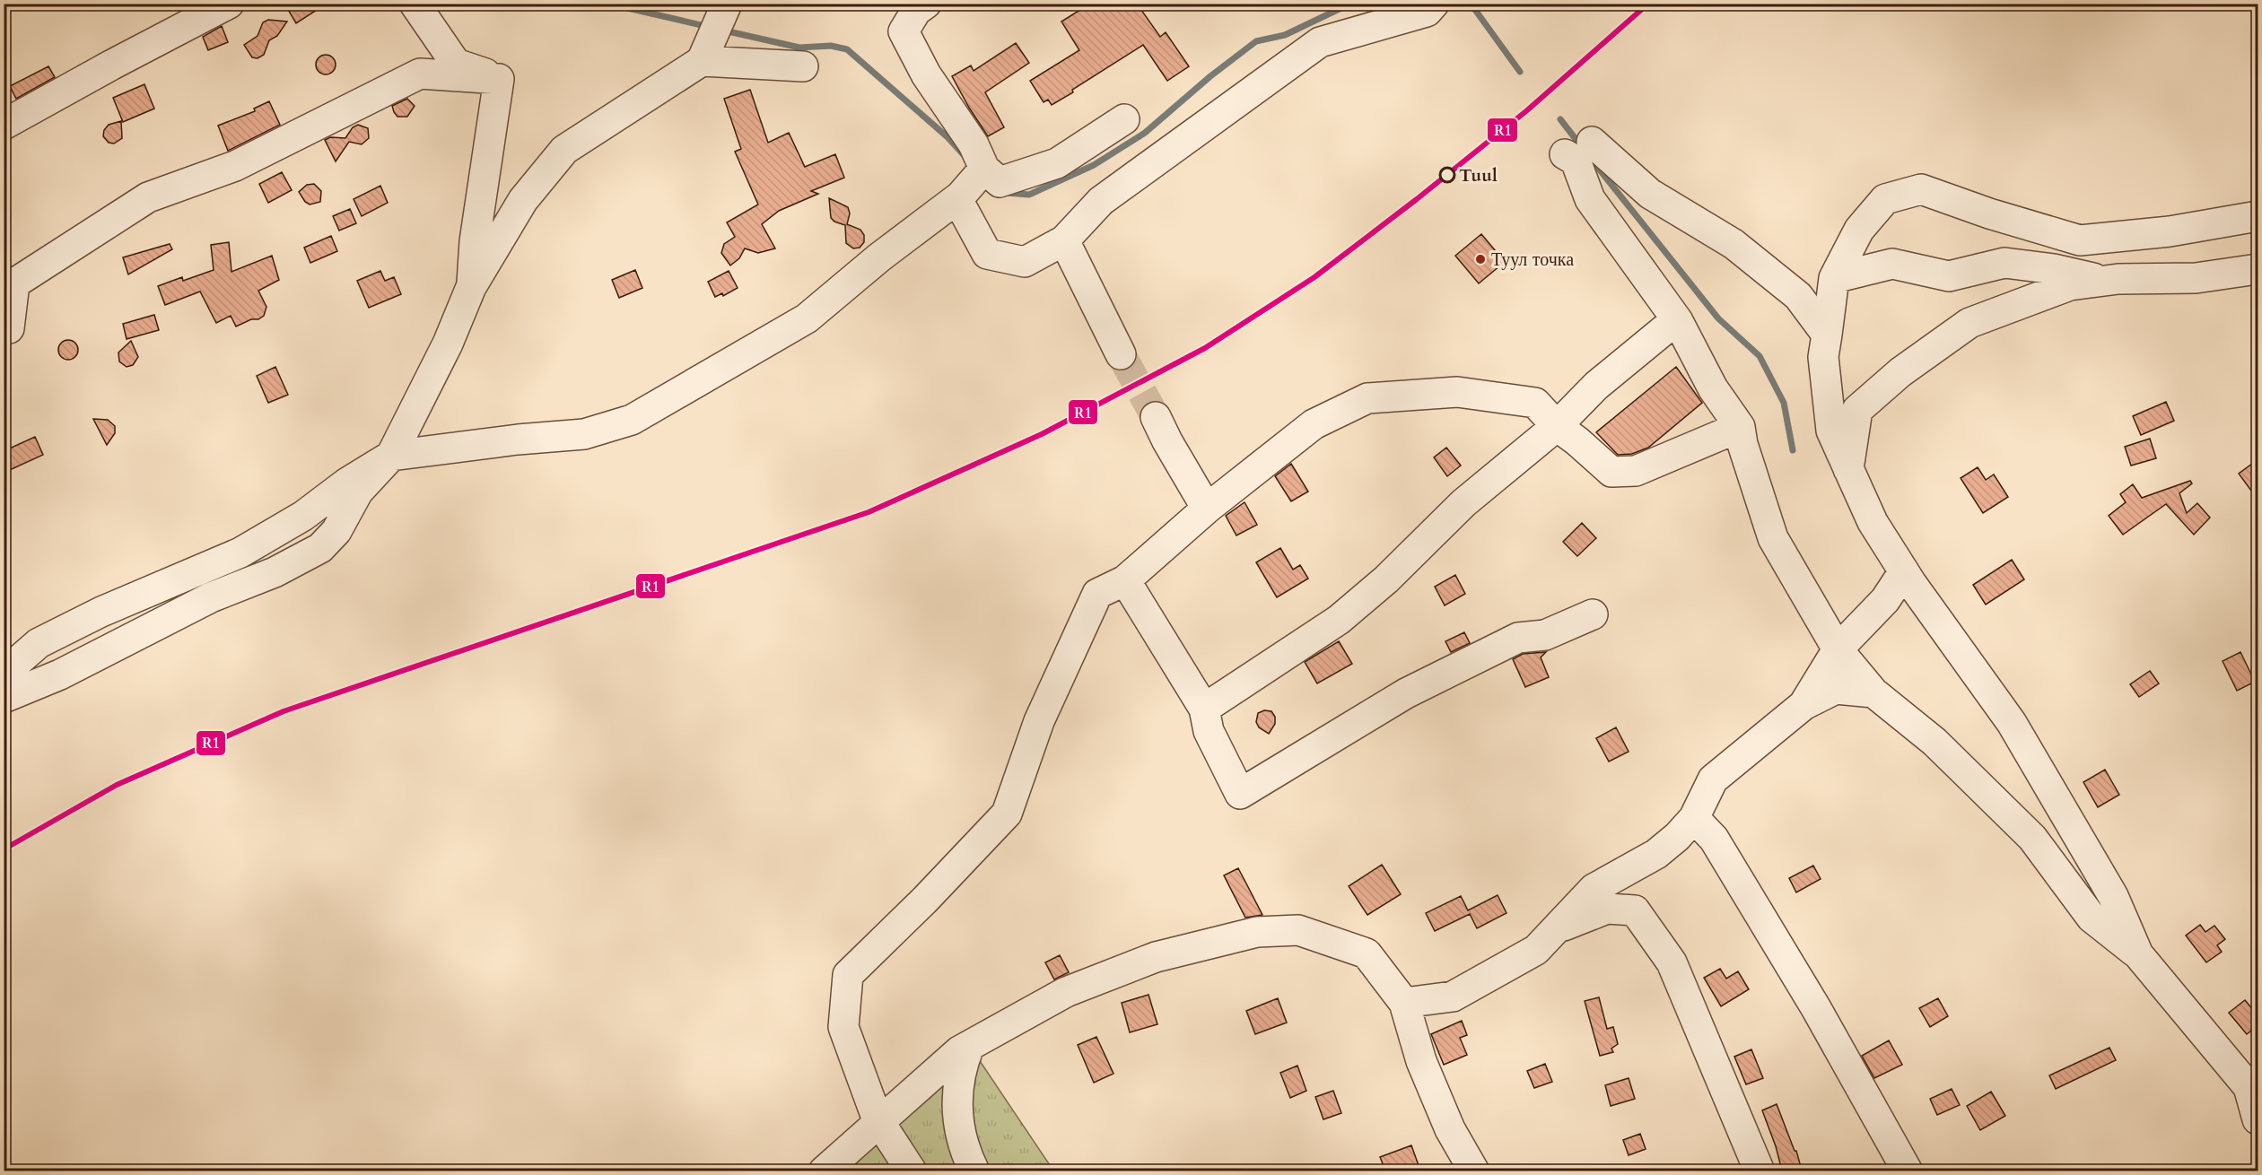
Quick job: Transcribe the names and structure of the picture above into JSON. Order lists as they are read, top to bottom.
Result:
{
  "places": ["Tuul", "Туул точка"],
  "lines": ["transit line R1"]
}
